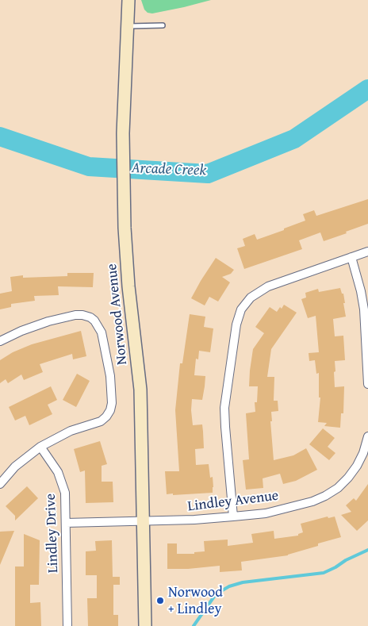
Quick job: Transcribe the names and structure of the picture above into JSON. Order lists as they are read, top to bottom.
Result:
{
  "streets": {
    "main road": ["Norwood Avenue"],
    "street": ["Lindley Avenue", "Lindley Drive"]
  },
  "crossings": [
    ["Norwood Avenue", "Lindley Avenue"],
    ["Lindley Avenue", "Lindley Drive"]
  ],
  "water": ["Arcade Creek"],
  "places": ["Norwood + Lindley"]
}
